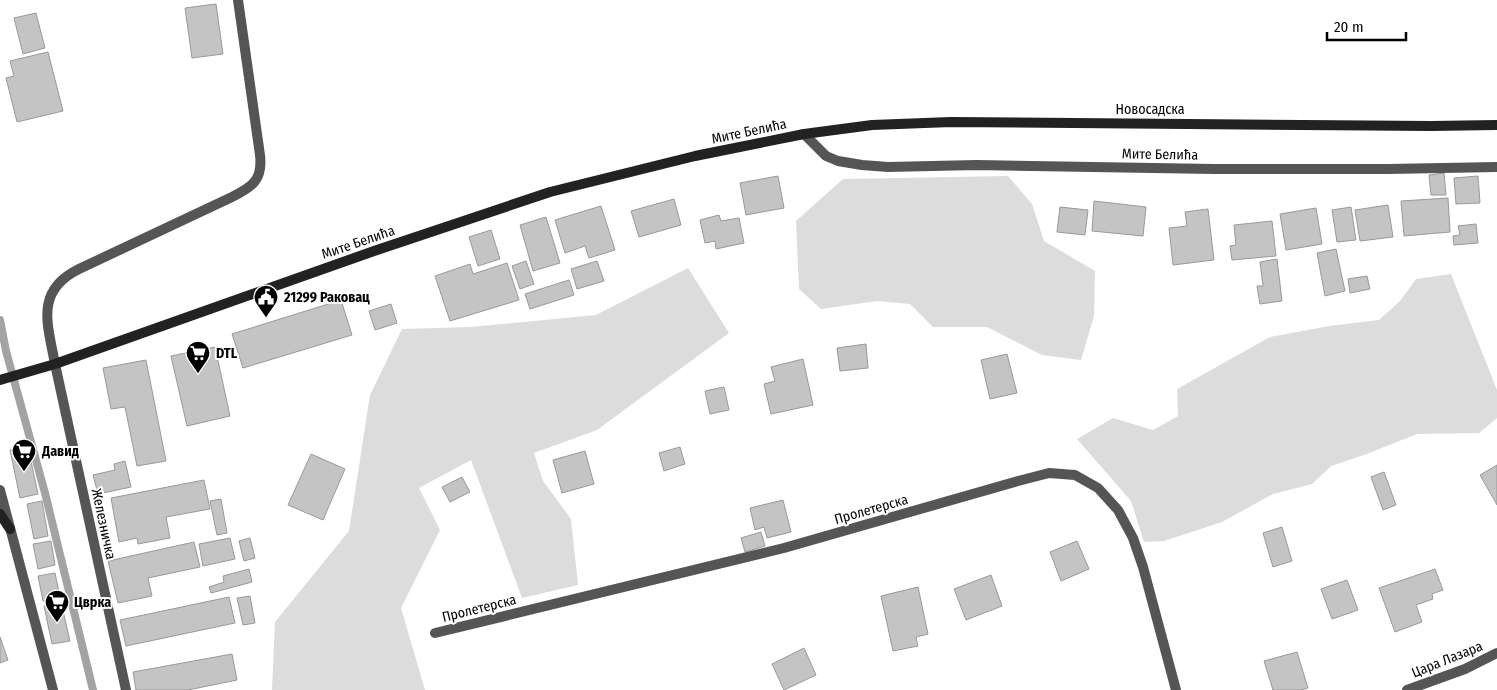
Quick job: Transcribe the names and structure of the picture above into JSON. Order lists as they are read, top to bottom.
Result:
{
  "streets": {
    "main road": ["Новосадска", "Мите Белића"],
    "street": ["Пролетерска", "Железничка", "Цара Лазара"]
  },
  "crossings": [
    ["Новосадска", "Мите Белића"],
    ["Мите Белића", "Железничка"]
  ],
  "places": {
    "public building": ["21299 Раковац"],
    "supermarket": ["DTL", "Давид", "Цврка"]
  },
  "scale_bar": "20 m"
}
